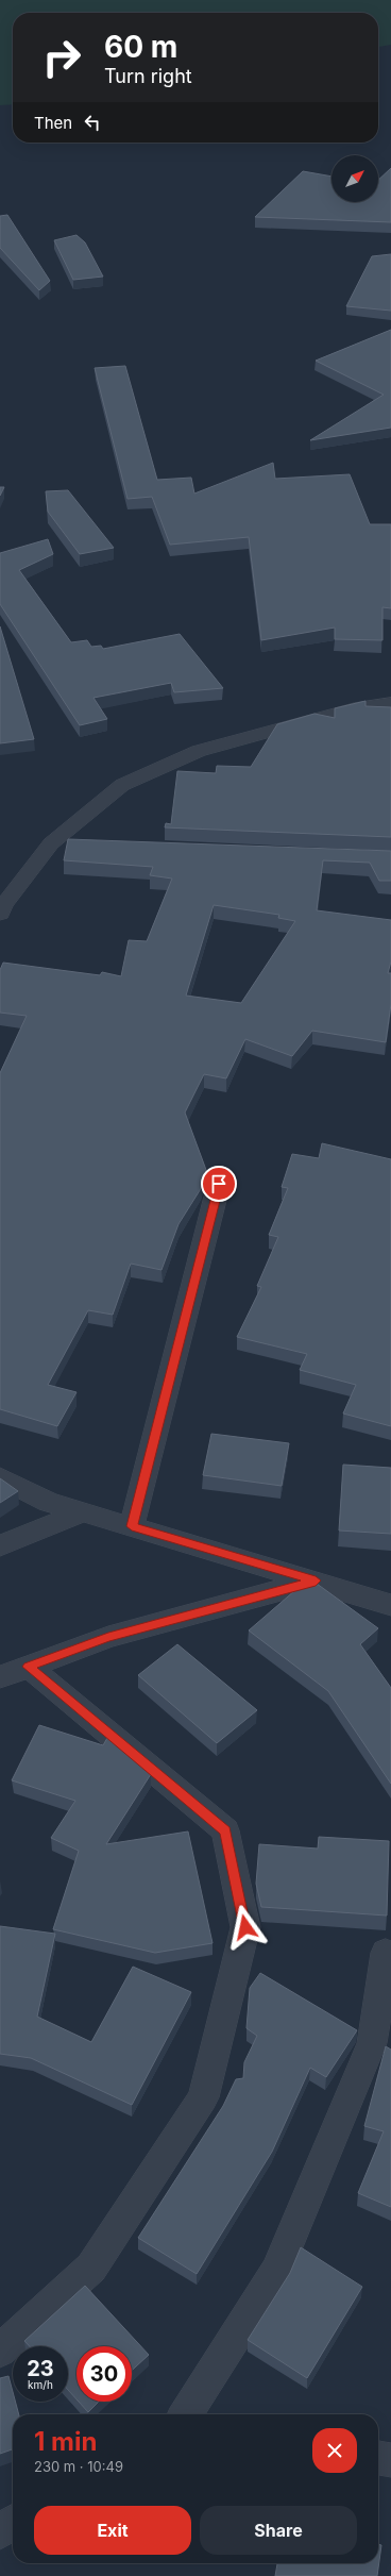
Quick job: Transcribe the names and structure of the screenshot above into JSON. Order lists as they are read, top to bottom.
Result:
{
  "north": "top right",
  "page": {
    "turn": ["60 m", "Turn right"],
    "then": "Then",
    "speed": "23 km/h",
    "limit": "30",
    "heading": ["1 min", "230 m · 10:49"],
    "buttons": ["Exit", "Share"]
  }
}
